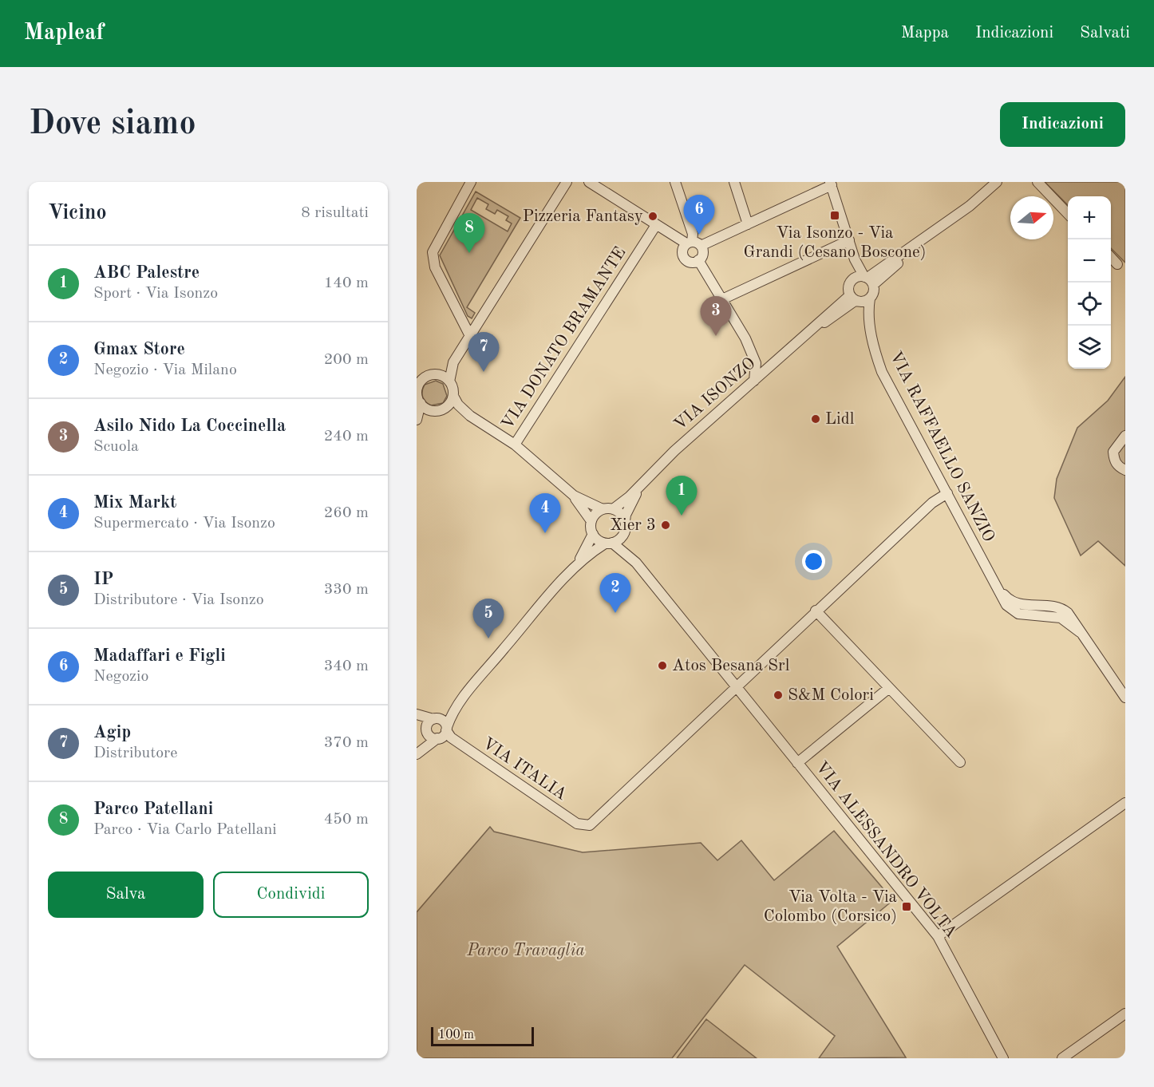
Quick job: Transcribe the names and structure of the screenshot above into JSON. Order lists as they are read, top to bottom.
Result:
{
  "streets": {
    "street": [
      "VIA DONATO BRAMANTE",
      "VIA ISONZO",
      "VIA RAFFAELLO SANZIO",
      "VIA ITALIA",
      "VIA ALESSANDRO VOLTA"
    ]
  },
  "crossings": [
    ["VIA ISONZO", "VIA RAFFAELLO SANZIO"],
    ["VIA ITALIA", "VIA ALESSANDRO VOLTA"]
  ],
  "parks": ["Parco Travaglia"],
  "places": {
    "transit": ["Via Isonzo - Via Grandi (Cesano Boscone)", "Via Volta - Via Colombo (Corsico)"],
    "other": [
      "Pizzeria Fantasy",
      "Lidl",
      "Xier 3",
      "Atos Besana Srl",
      "S&M Colori"
    ]
  },
  "scale_bar": "100 m",
  "north": "right",
  "page": {
    "header": "Mapleaf",
    "nav": ["Mappa", "Indicazioni", "Salvati"],
    "buttons": [
      "Indicazioni",
      ["Salva", "Condividi"]
    ],
    "title": "Dove siamo",
    "heading": ["Vicino", "8 risultati"],
    "pins": [
      "6",
      "8",
      "3",
      "7",
      "1",
      "4",
      "2",
      "5"
    ],
    "map_buttons": ["+", "−"],
    "list": [
      {
        "mark": "1",
        "name": "ABC Palestre",
        "note": "Sport · Via Isonzo",
        "value": "140 m"
      },
      {
        "mark": "2",
        "name": "Gmax Store",
        "note": "Negozio · Via Milano",
        "value": "200 m"
      },
      {
        "mark": "3",
        "name": "Asilo Nido La Coccinella",
        "note": "Scuola",
        "value": "240 m"
      },
      {
        "mark": "4",
        "name": "Mix Markt",
        "note": "Supermercato · Via Isonzo",
        "value": "260 m"
      },
      {
        "mark": "5",
        "name": "IP",
        "note": "Distributore · Via Isonzo",
        "value": "330 m"
      },
      {
        "mark": "6",
        "name": "Madaffari e Figli",
        "note": "Negozio",
        "value": "340 m"
      },
      {
        "mark": "7",
        "name": "Agip",
        "note": "Distributore",
        "value": "370 m"
      },
      {
        "mark": "8",
        "name": "Parco Patellani",
        "note": "Parco · Via Carlo Patellani",
        "value": "450 m"
      }
    ],
    "scale": "100 m"
  }
}
